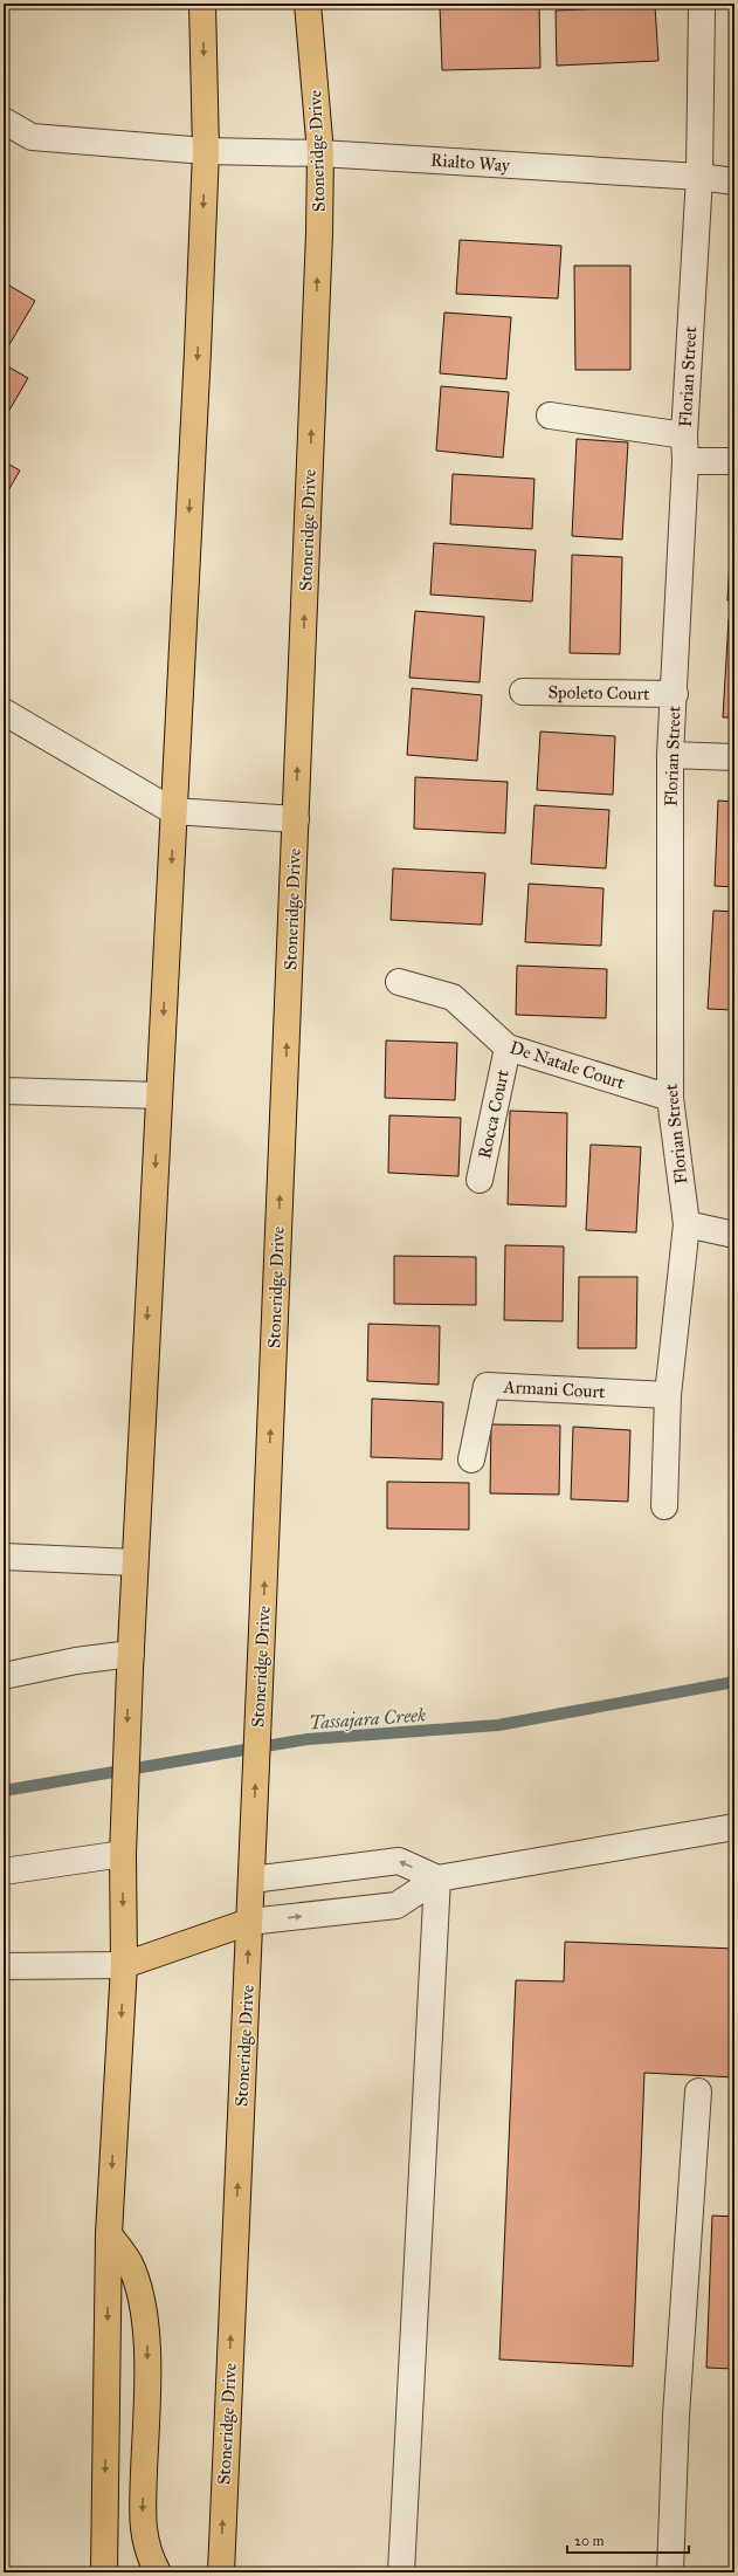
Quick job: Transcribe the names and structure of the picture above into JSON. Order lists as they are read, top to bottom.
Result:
{
  "streets": {
    "main road": ["Stoneridge Drive"],
    "street": [
      "Rialto Way",
      "Florian Street",
      "Spoleto Court",
      "De Natale Court",
      "Rocca Court",
      "Armani Court"
    ]
  },
  "crossings": [
    ["Stoneridge Drive", "Rialto Way"],
    ["Rialto Way", "Florian Street"],
    ["Florian Street", "Spoleto Court"],
    ["Florian Street", "De Natale Court"],
    ["Florian Street", "Armani Court"],
    ["De Natale Court", "Rocca Court"]
  ],
  "water": ["Tassajara Creek"],
  "scale_bar": "20 m"
}
